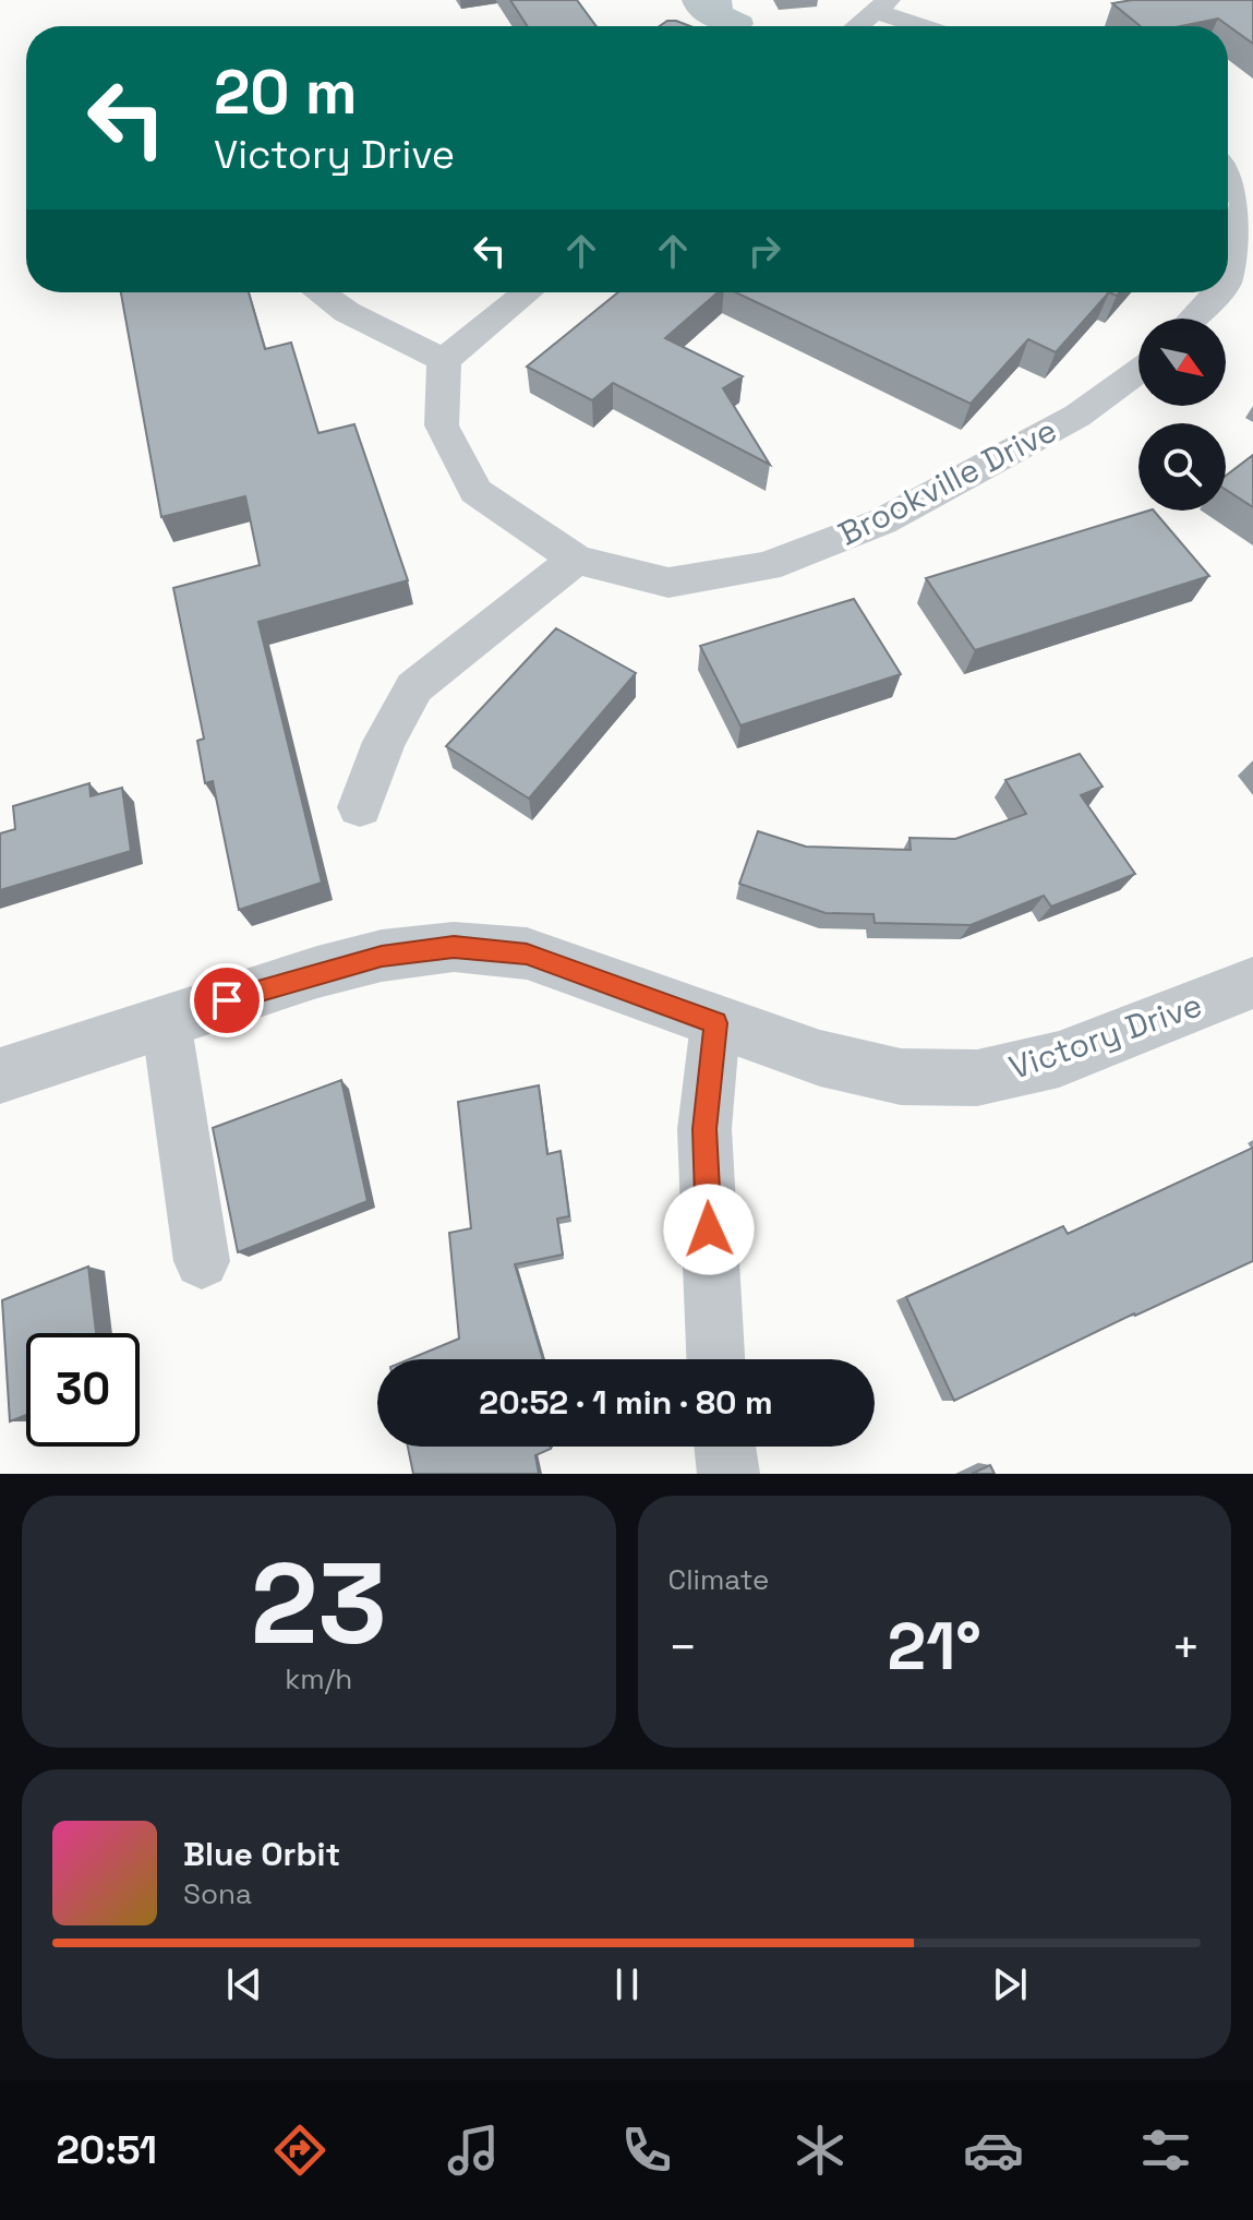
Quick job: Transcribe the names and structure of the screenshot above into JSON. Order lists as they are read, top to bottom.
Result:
{
  "streets": {
    "street": ["Brookville Drive", "Victory Drive"]
  },
  "north": "bottom right",
  "page": {
    "turn": ["20 m", "Victory Drive"],
    "limit": "30",
    "trip": "20:52 · 1 min · 80 m",
    "tile": [
      ["23", "km/h"],
      "Climate"
    ],
    "heat": ["−", "21°", "+"],
    "song": ["Blue Orbit", "Sona"],
    "tabs": "20:51"
  }
}
